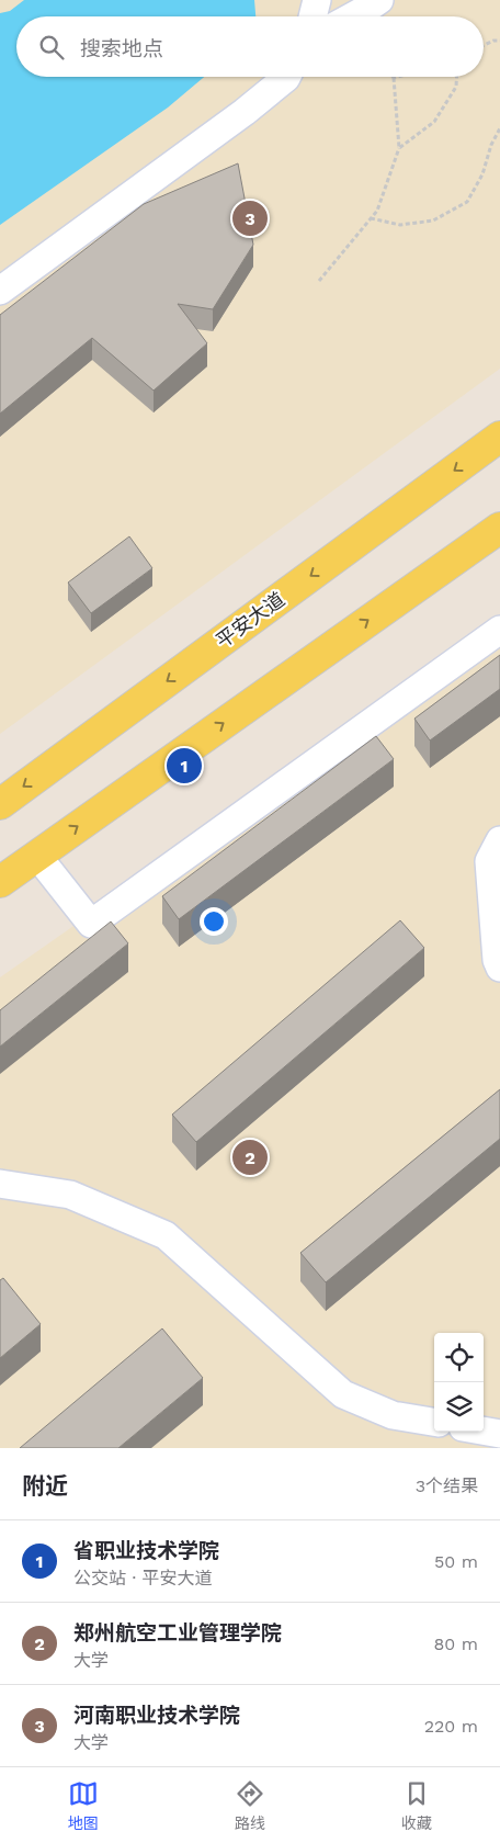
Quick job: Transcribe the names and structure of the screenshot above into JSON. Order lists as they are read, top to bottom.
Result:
{
  "streets": {
    "main road": ["平安大道"]
  },
  "page": {
    "search": "搜索地点",
    "pins": ["3", "1", "2"],
    "heading": ["附近", "3个结果"],
    "list": [
      {
        "mark": "1",
        "name": "省职业技术学院",
        "note": "公交站 · 平安大道",
        "value": "50 m"
      },
      {
        "mark": "2",
        "name": "郑州航空工业管理学院",
        "note": "大学",
        "value": "80 m"
      },
      {
        "mark": "3",
        "name": "河南职业技术学院",
        "note": "大学",
        "value": "220 m"
      }
    ],
    "nav": ["地图", "路线", "收藏"]
  }
}
